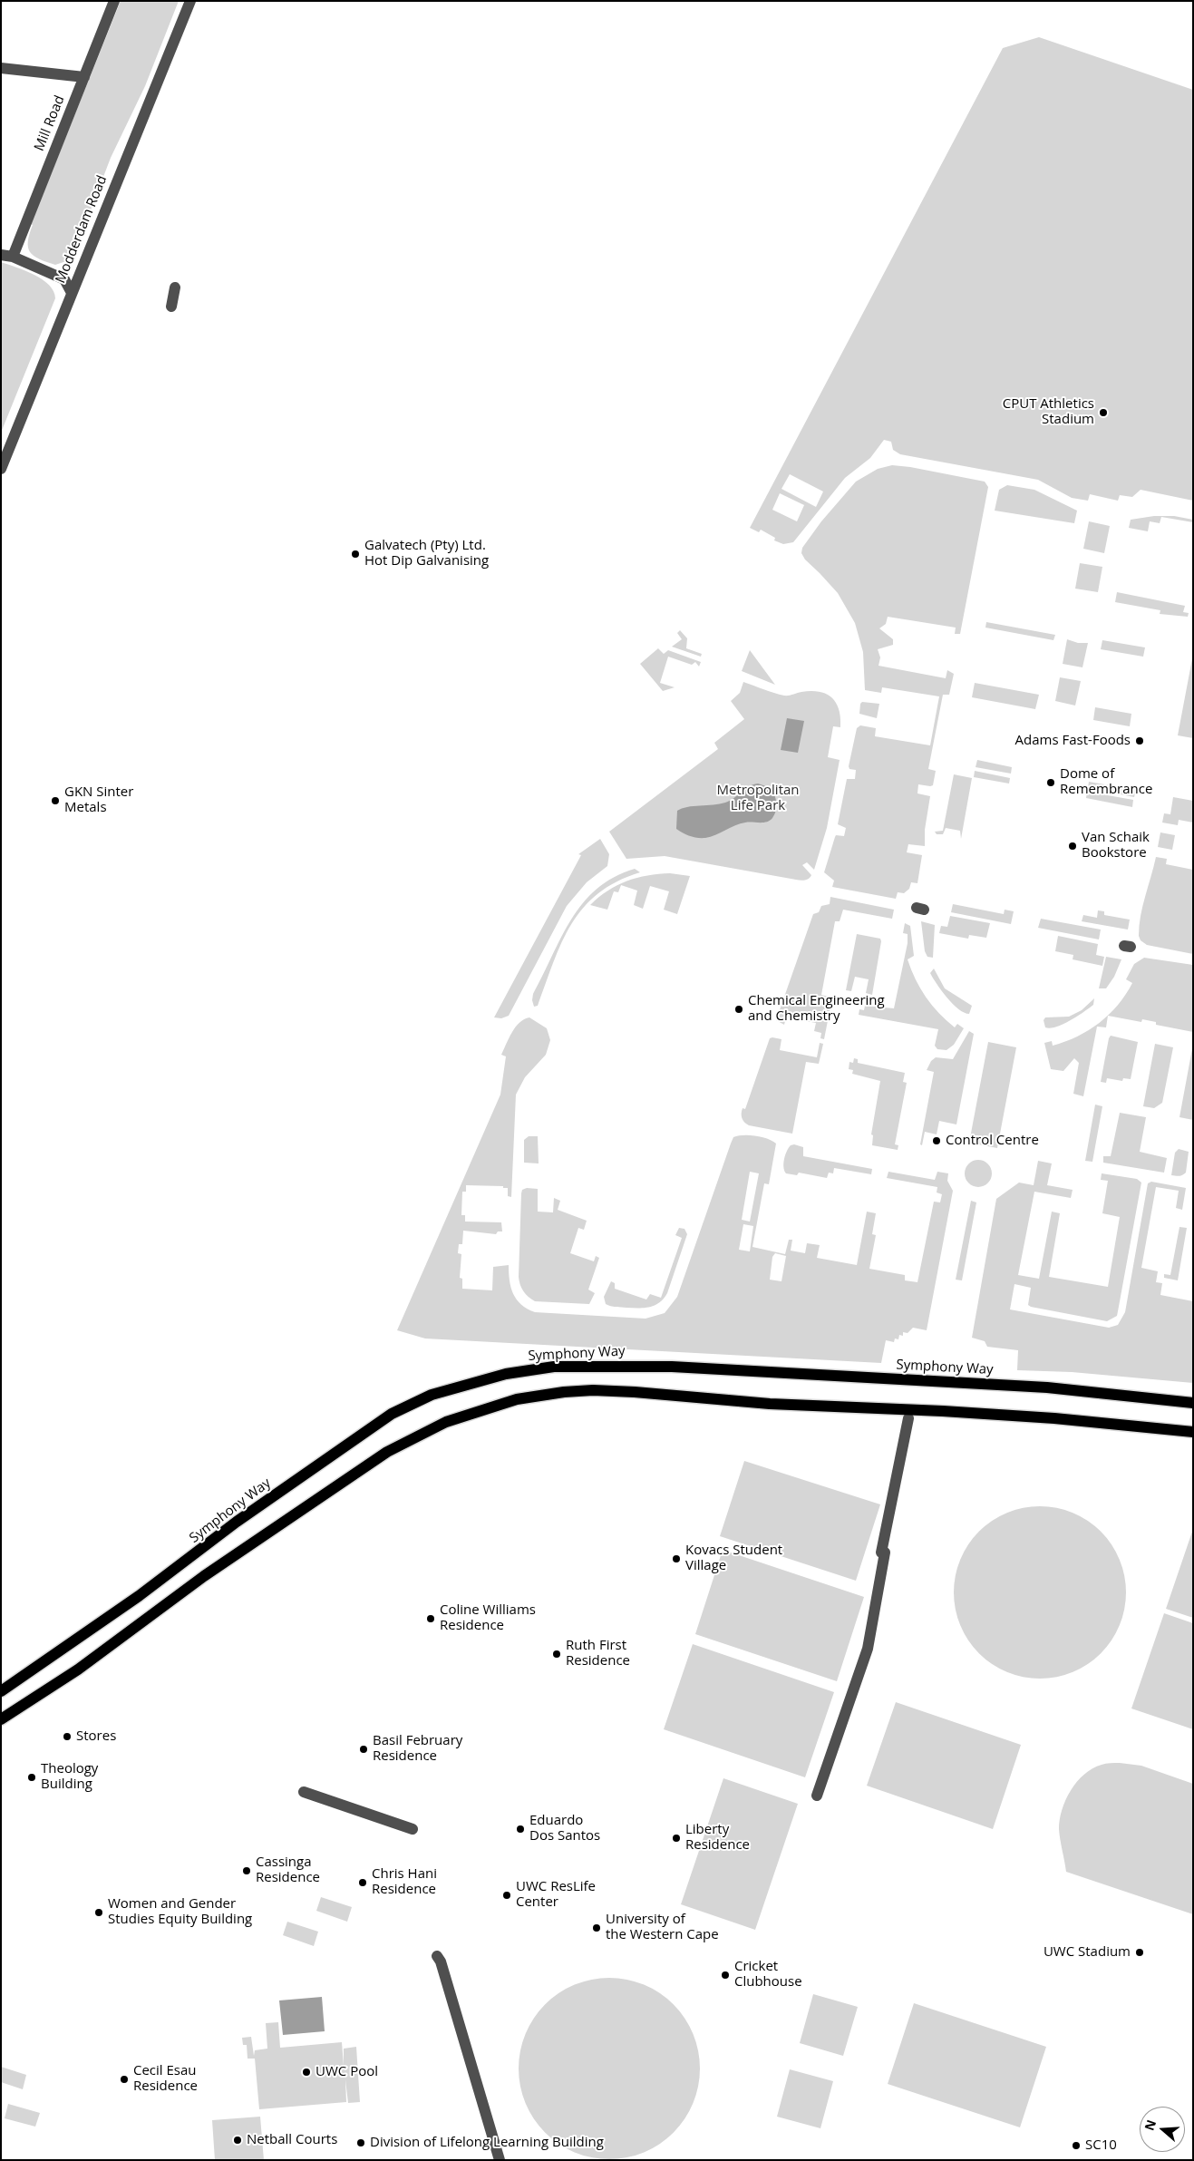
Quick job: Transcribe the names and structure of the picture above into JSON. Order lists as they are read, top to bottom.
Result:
{
  "streets": {
    "main road": ["Symphony Way"],
    "street": ["Mill Road", "Modderdam Road"]
  },
  "parks": ["Metropolitan Life Park"],
  "places": [
    "CPUT Athletics Stadium",
    "Galvatech (Pty) Ltd. Hot Dip Galvanising",
    "Adams Fast-Foods",
    "Dome of Remembrance",
    "GKN Sinter Metals",
    "Van Schaik Bookstore",
    "Chemical Engineering and Chemistry",
    "Control Centre",
    "Kovacs Student Village",
    "Coline Williams Residence",
    "Ruth First Residence",
    "Stores",
    "Basil February Residence",
    "Theology Building",
    "Eduardo Dos Santos",
    "Liberty Residence",
    "Cassinga Residence",
    "Chris Hani Residence",
    "UWC ResLife Center",
    "Women and Gender Studies Equity Building",
    "University of the Western Cape",
    "UWC Stadium",
    "Cricket Clubhouse",
    "UWC Pool",
    "Cecil Esau Residence",
    "Netball Courts",
    "Division of Lifelong Learning Building",
    "SC10"
  ],
  "north": "left"
}
